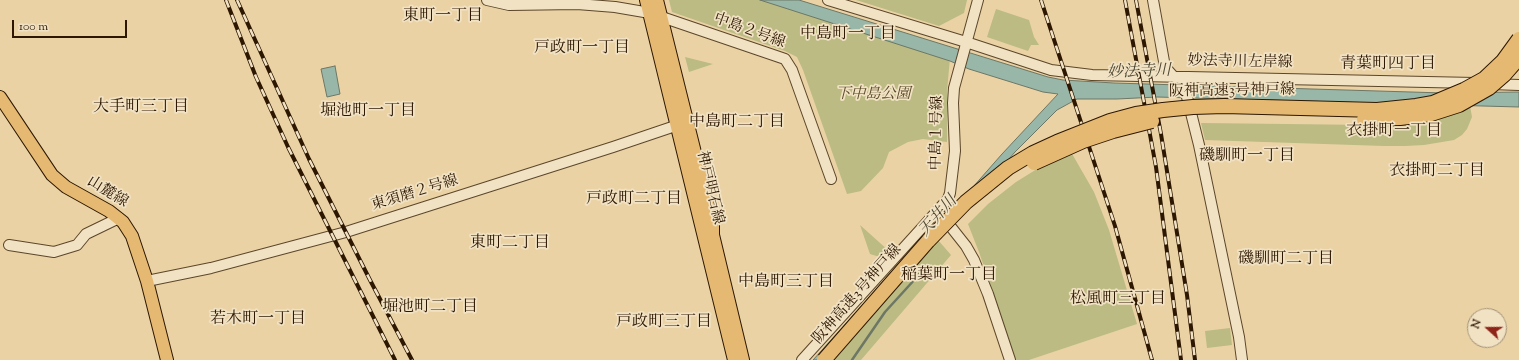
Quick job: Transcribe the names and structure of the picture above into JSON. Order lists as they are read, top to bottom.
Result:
{
  "streets": {
    "highway": ["阪神高速3号神戸線"],
    "main road": ["神戸明石線", "山麓線"],
    "street": [
      "中島２号線",
      "妙法寺川左岸線",
      "中島１号線",
      "東須磨２号線"
    ]
  },
  "crossings": [
    ["中島２号線", "神戸明石線"],
    ["妙法寺川左岸線", "中島１号線"],
    ["神戸明石線", "東須磨２号線"],
    ["山麓線", "東須磨２号線"]
  ],
  "districts": [
    "東町一丁目",
    "中島町一丁目",
    "戸政町一丁目",
    "青葉町四丁目",
    "大手町三丁目",
    "堀池町一丁目",
    "中島町二丁目",
    "衣掛町一丁目",
    "磯馴町一丁目",
    "衣掛町二丁目",
    "戸政町二丁目",
    "東町二丁目",
    "磯馴町二丁目",
    "稲葉町一丁目",
    "中島町三丁目",
    "松風町三丁目",
    "堀池町二丁目",
    "若木町一丁目",
    "戸政町三丁目"
  ],
  "water": ["妙法寺川", "天井川"],
  "parks": ["下中島公園"],
  "scale_bar": "100 m",
  "north": "left"
}
